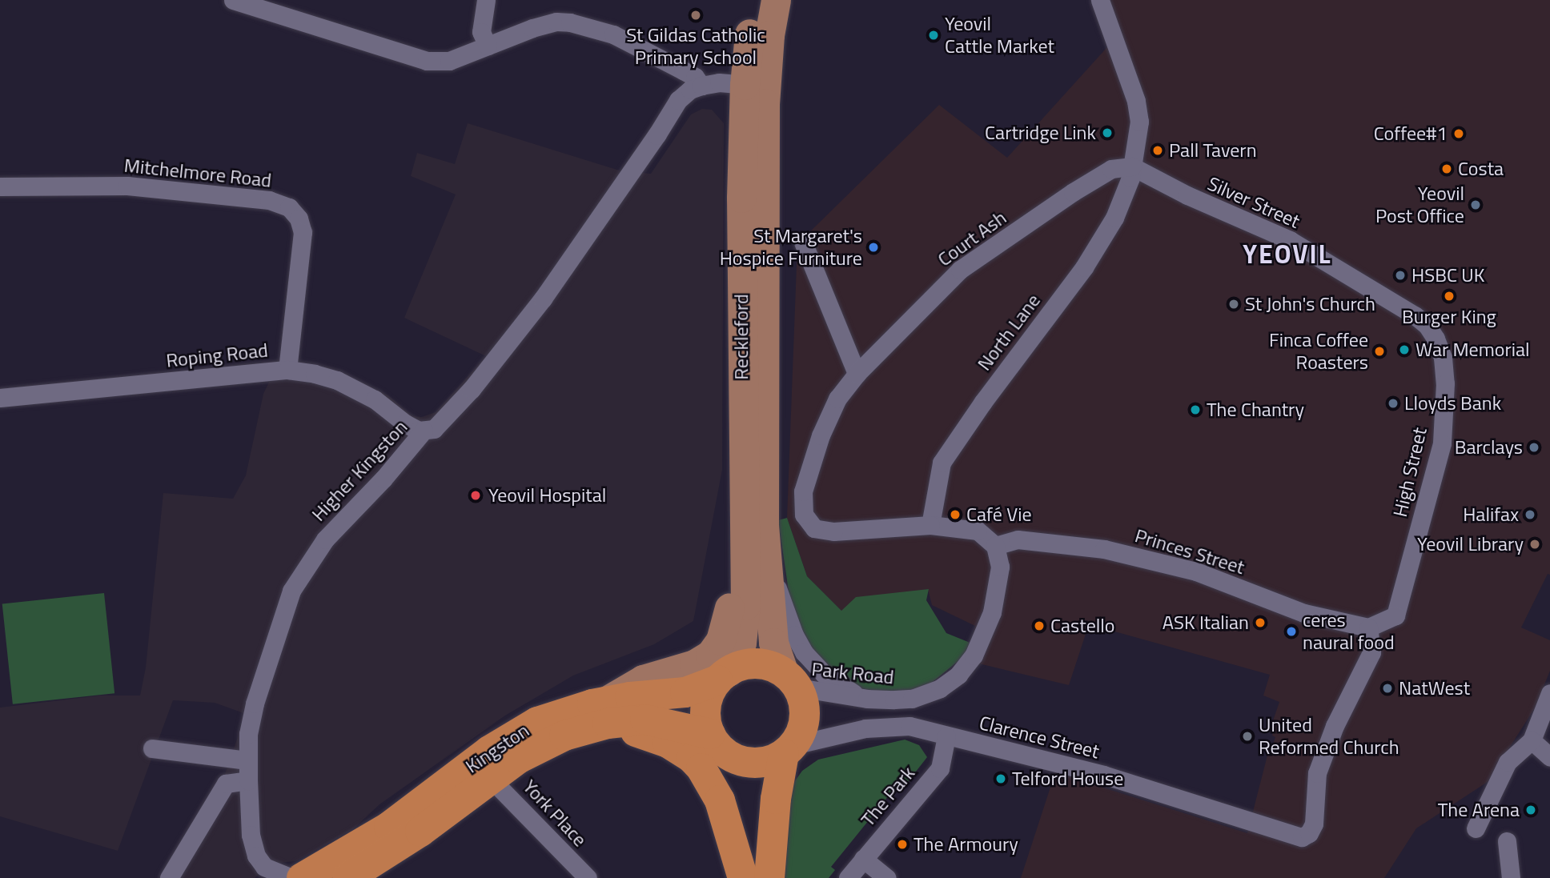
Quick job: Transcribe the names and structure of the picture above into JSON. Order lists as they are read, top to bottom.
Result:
{
  "streets": {
    "highway": ["Kingston"],
    "main road": ["Reckleford"],
    "street": [
      "Mitchelmore Road",
      "Silver Street",
      "Court Ash",
      "North Lane",
      "Roping Road",
      "Higher Kingston",
      "High Street",
      "Princes Street",
      "Park Road",
      "Clarence Street",
      "The Park",
      "York Place"
    ]
  },
  "crossings": [
    ["Mitchelmore Road", "Roping Road"],
    ["Silver Street", "Court Ash"],
    ["Silver Street", "North Lane"],
    ["Silver Street", "High Street"],
    ["Court Ash", "North Lane"],
    ["Court Ash", "Princes Street"],
    ["Court Ash", "Park Road"],
    ["Reckleford", "Higher Kingston"],
    ["Reckleford", "Park Road"],
    ["Reckleford", "Clarence Street"],
    ["Reckleford", "Kingston"],
    ["Roping Road", "Higher Kingston"],
    ["High Street", "Princes Street"],
    ["High Street", "Clarence Street"],
    ["Princes Street", "Park Road"],
    ["Princes Street", "Clarence Street"],
    ["Park Road", "Clarence Street"],
    ["Park Road", "Kingston"],
    ["Clarence Street", "Kingston"],
    ["Clarence Street", "The Park"],
    ["Kingston", "York Place"]
  ],
  "districts": ["YEOVIL"],
  "places": [
    "St Gildas Catholic Primary School",
    "Yeovil Cattle Market",
    "Cartridge Link",
    "Coffee#1",
    "Pall Tavern",
    "Costa",
    "Yeovil Post Office",
    "St Margaret's Hospice Furniture",
    "HSBC UK",
    "Burger King",
    "St John's Church",
    "War Memorial",
    "Finca Coffee Roasters",
    "Lloyds Bank",
    "The Chantry",
    "Barclays",
    "Yeovil Hospital",
    "Café Vie",
    "Halifax",
    "Yeovil Library",
    "ASK Italian",
    "Castello",
    "ceres naural food",
    "NatWest",
    "United Reformed Church",
    "Telford House",
    "The Arena",
    "The Armoury"
  ]
}
